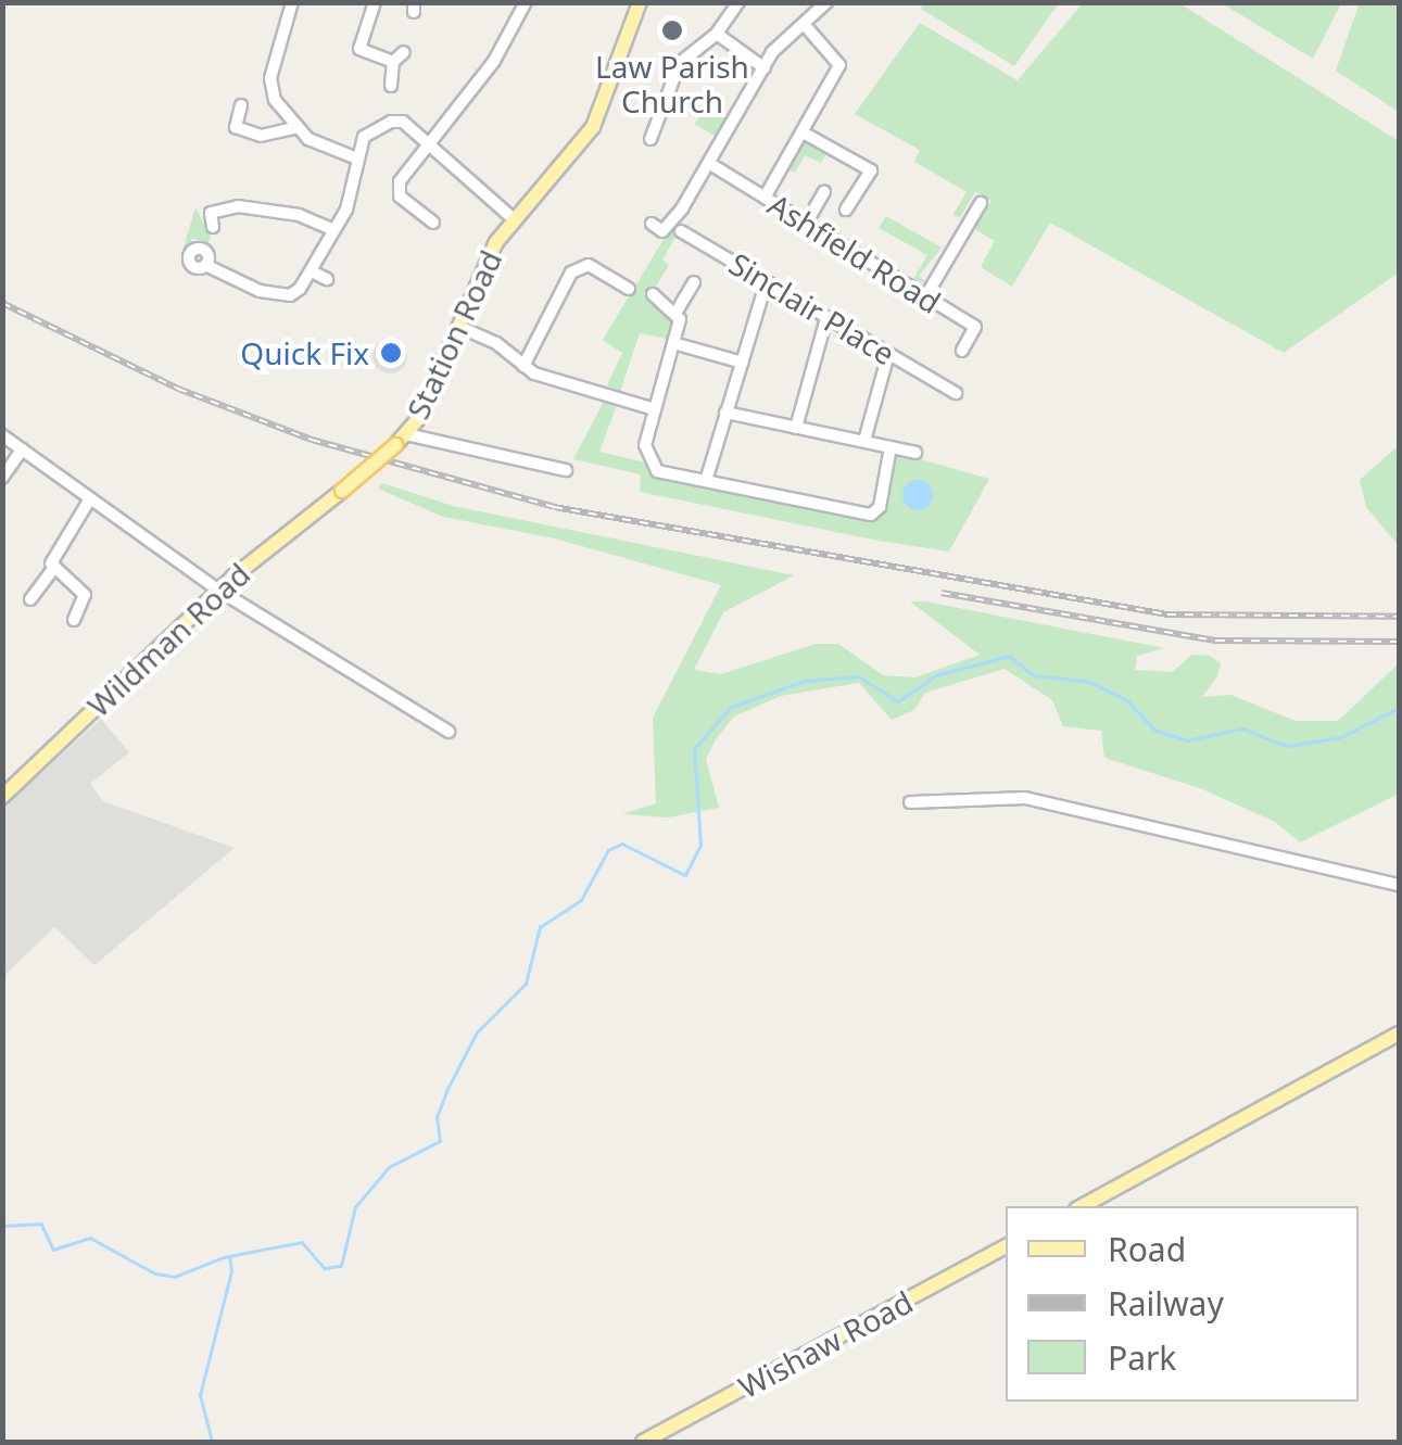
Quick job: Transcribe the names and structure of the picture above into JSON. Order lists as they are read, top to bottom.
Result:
{
  "streets": {
    "main road": ["Station Road", "Wildman Road", "Wishaw Road"],
    "street": ["Ashfield Road", "Sinclair Place"]
  },
  "crossings": [
    ["Station Road", "Wildman Road"]
  ],
  "places": ["Law Parish Church", "Quick Fix"],
  "legend": ["Road", "Railway", "Park"]
}
